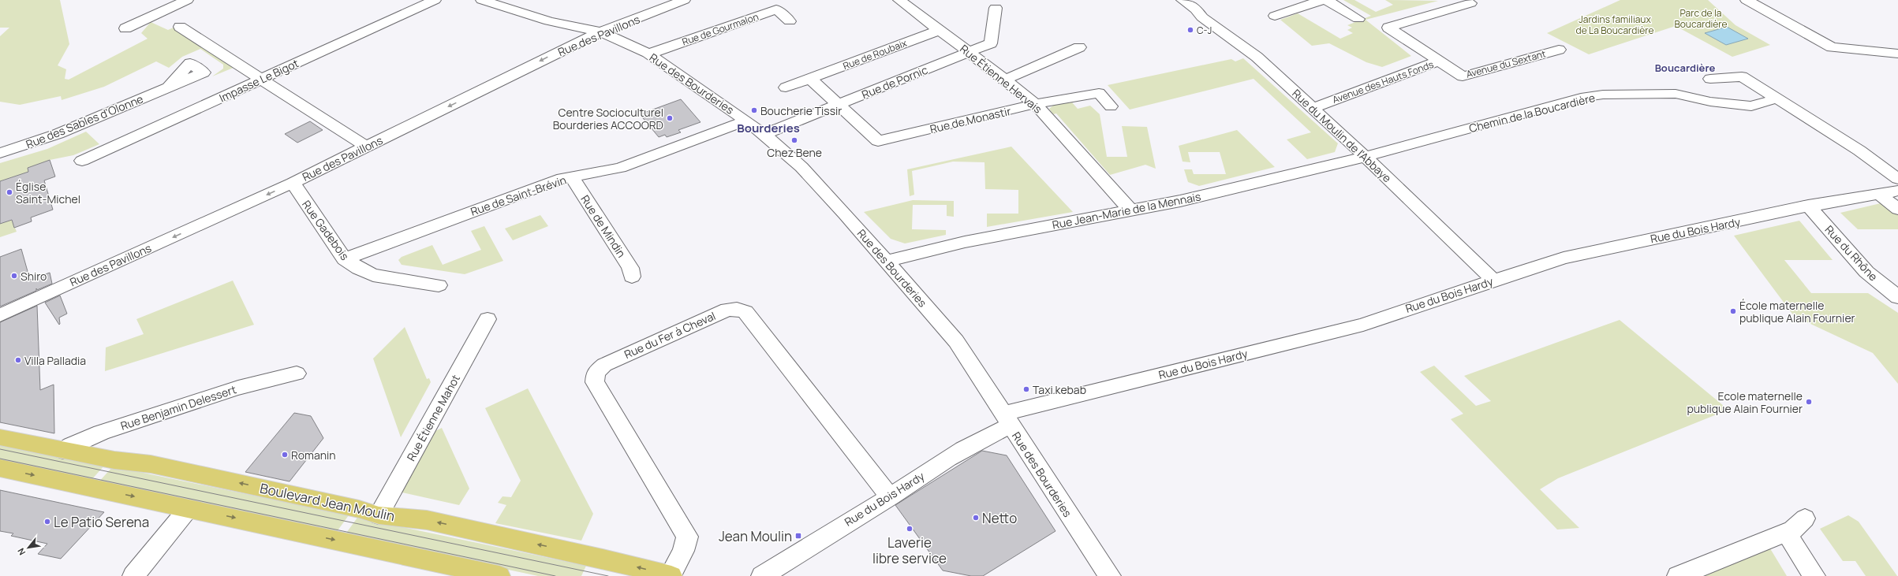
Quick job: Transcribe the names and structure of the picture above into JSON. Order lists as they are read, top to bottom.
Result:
{
  "streets": {
    "main road": ["Boulevard Jean Moulin"],
    "street": [
      "Rue de Gourmalon",
      "Rue des Pavillons",
      "Rue de Roubaix",
      "Avenue du Sextant",
      "Rue Étienne Hervais",
      "Impasse Le Bigot",
      "Rue de Pornic",
      "Avenue des Hauts Fonds",
      "Rue des Bourderies",
      "Chemin de la Boucardière",
      "Rue de Monastir",
      "Rue des Sables d'Olonne",
      "Rue du Moulin de l'Abbaye",
      "Rue de Saint-Brévin",
      "Rue Jean-Marie de la Mennais",
      "Rue de Mindin",
      "Rue Gadebois",
      "Rue du Bois Hardy",
      "Rue du Rhône",
      "Rue du Fer à Cheval",
      "Rue Benjamin Delessert",
      "Rue Étienne Mahot"
    ]
  },
  "crossings": [
    ["Rue de Gourmalon", "Rue des Bourderies"],
    ["Rue des Pavillons", "Rue des Bourderies"],
    ["Rue des Pavillons", "Rue Gadebois"],
    ["Rue de Roubaix", "Rue Étienne Hervais"],
    ["Avenue du Sextant", "Avenue des Hauts Fonds"],
    ["Rue Étienne Hervais", "Rue de Pornic"],
    ["Rue Étienne Hervais", "Rue de Monastir"],
    ["Rue Étienne Hervais", "Rue Jean-Marie de la Mennais"],
    ["Rue de Pornic", "Rue des Bourderies"],
    ["Rue de Pornic", "Rue de Monastir"],
    ["Avenue des Hauts Fonds", "Rue du Moulin de l'Abbaye"],
    ["Rue des Bourderies", "Rue de Saint-Brévin"],
    ["Rue des Bourderies", "Rue Jean-Marie de la Mennais"],
    ["Rue des Bourderies", "Rue du Bois Hardy"],
    ["Chemin de la Boucardière", "Rue du Moulin de l'Abbaye"],
    ["Chemin de la Boucardière", "Rue Jean-Marie de la Mennais"],
    ["Rue du Moulin de l'Abbaye", "Rue Jean-Marie de la Mennais"],
    ["Rue du Moulin de l'Abbaye", "Rue du Bois Hardy"],
    ["Rue de Saint-Brévin", "Rue de Mindin"],
    ["Rue de Saint-Brévin", "Rue Gadebois"],
    ["Rue du Bois Hardy", "Rue du Rhône"],
    ["Rue du Bois Hardy", "Rue du Fer à Cheval"],
    ["Rue du Fer à Cheval", "Boulevard Jean Moulin"],
    ["Rue Benjamin Delessert", "Boulevard Jean Moulin"],
    ["Rue Étienne Mahot", "Boulevard Jean Moulin"]
  ],
  "one_way": ["Rue des Pavillons"],
  "districts": ["Boucardière", "Bourderies"],
  "parks": ["Parc de la Boucardière", "Jardins familiaux de La Boucardière"],
  "places": {
    "other": [
      "C-J",
      "Boucherie Tissir",
      "Centre Socioculturel Bourderies ACCOORD",
      "Chez Bene",
      "Église Saint-Michel",
      "Shiro",
      "École maternelle publique Alain Fournier",
      "Villa Palladia",
      "Taxi kebab",
      "Ecole maternelle publique Alain Fournier",
      "Romanin",
      "Netto",
      "Le Patio Serena",
      "Laverie libre service"
    ],
    "transit": ["Jean Moulin"]
  },
  "north": "bottom left"
}
